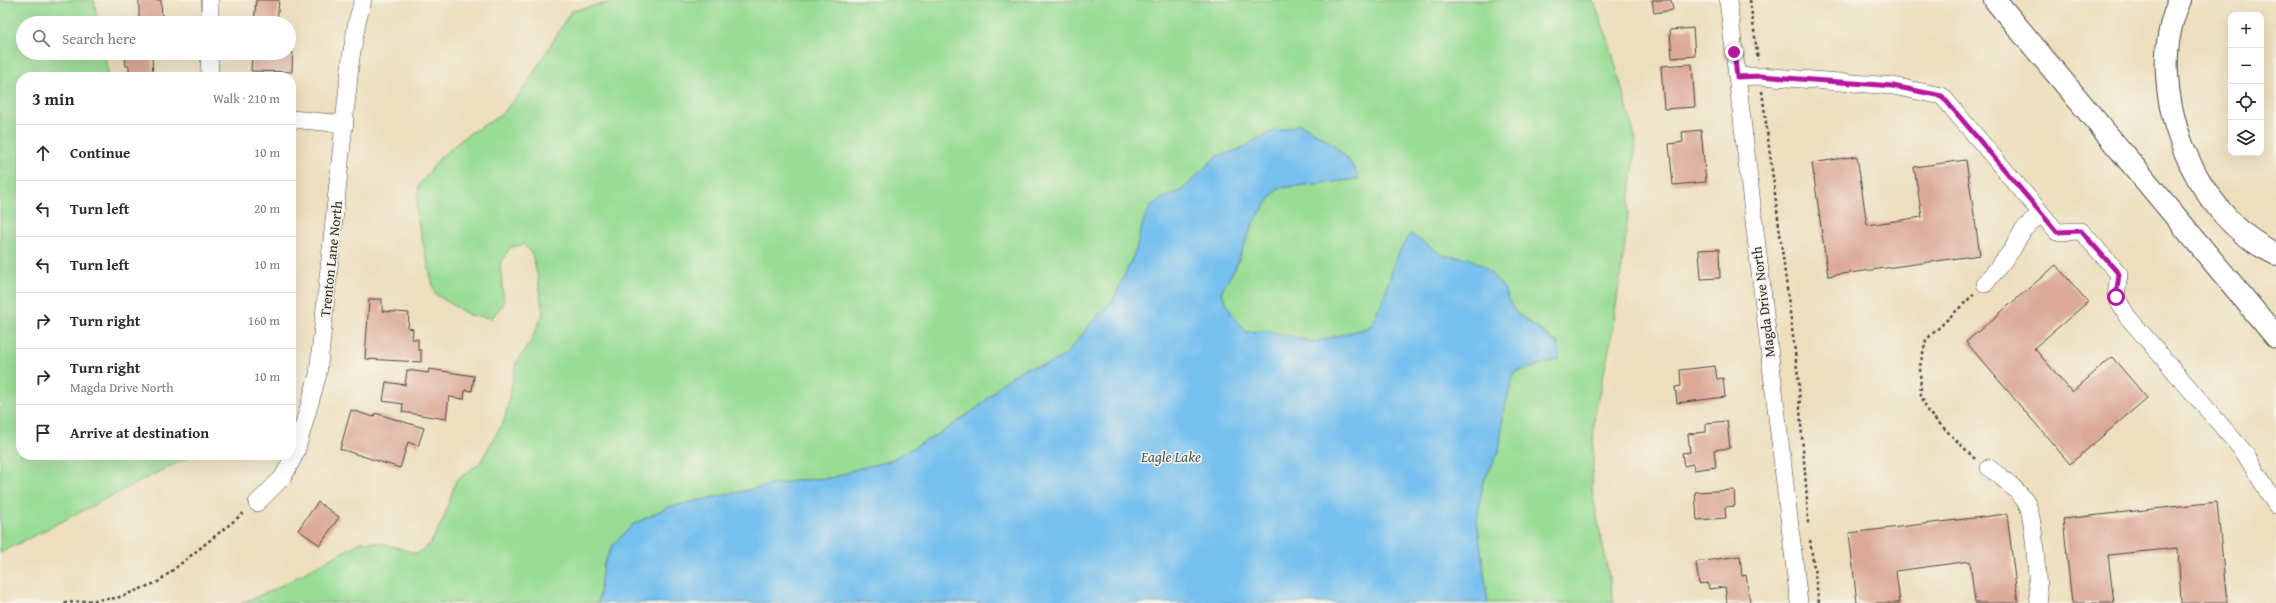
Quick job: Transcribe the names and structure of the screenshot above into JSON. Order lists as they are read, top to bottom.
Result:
{
  "streets": {
    "street": ["Trenton Lane North", "Magda Drive North"]
  },
  "water": ["Eagle Lake"],
  "page": {
    "map_buttons": ["+", "−"],
    "search": "Search here",
    "heading": ["3 min", "Walk · 210 m"],
    "list": [
      ["Continue", "10 m"],
      ["Turn left", "20 m"],
      ["Turn left", "10 m"],
      ["Turn right", "160 m"],
      ["Turn right", "Magda Drive North", "10 m"],
      "Arrive at destination"
    ]
  }
}
